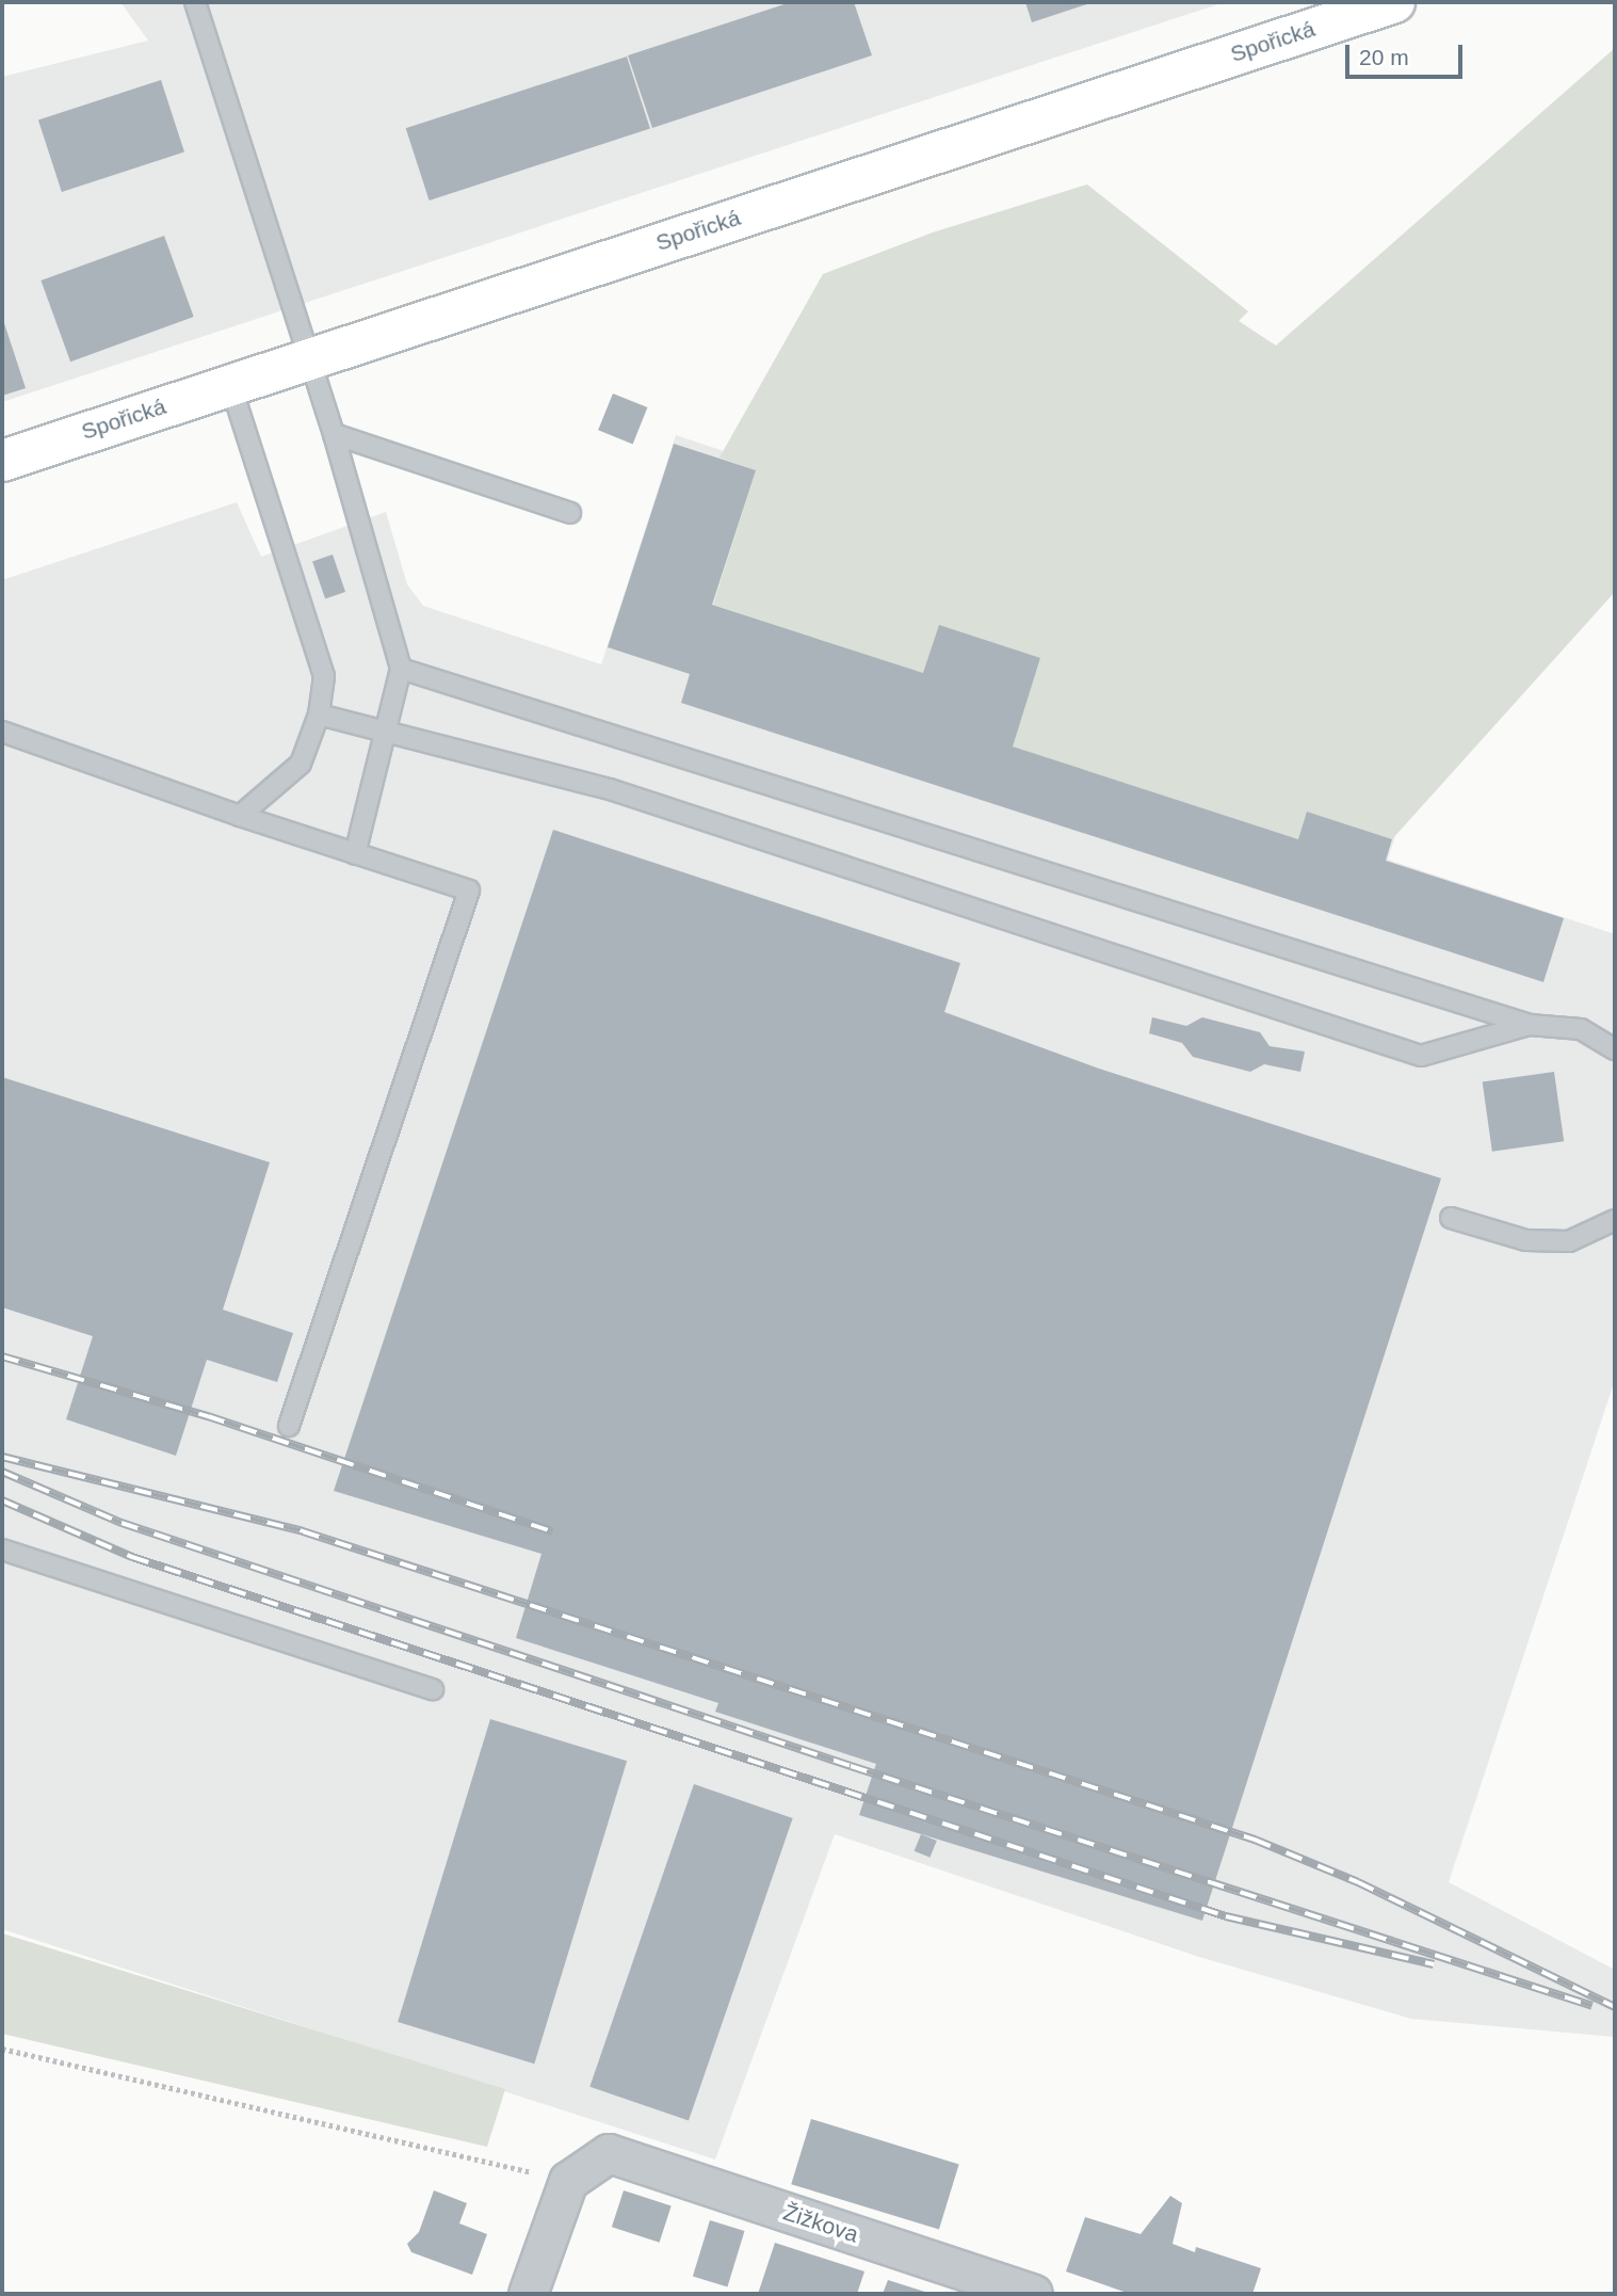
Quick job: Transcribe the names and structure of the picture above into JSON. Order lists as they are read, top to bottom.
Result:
{
  "streets": {
    "street": ["Spořická", "Žižkova"]
  },
  "scale_bar": "20 m"
}
